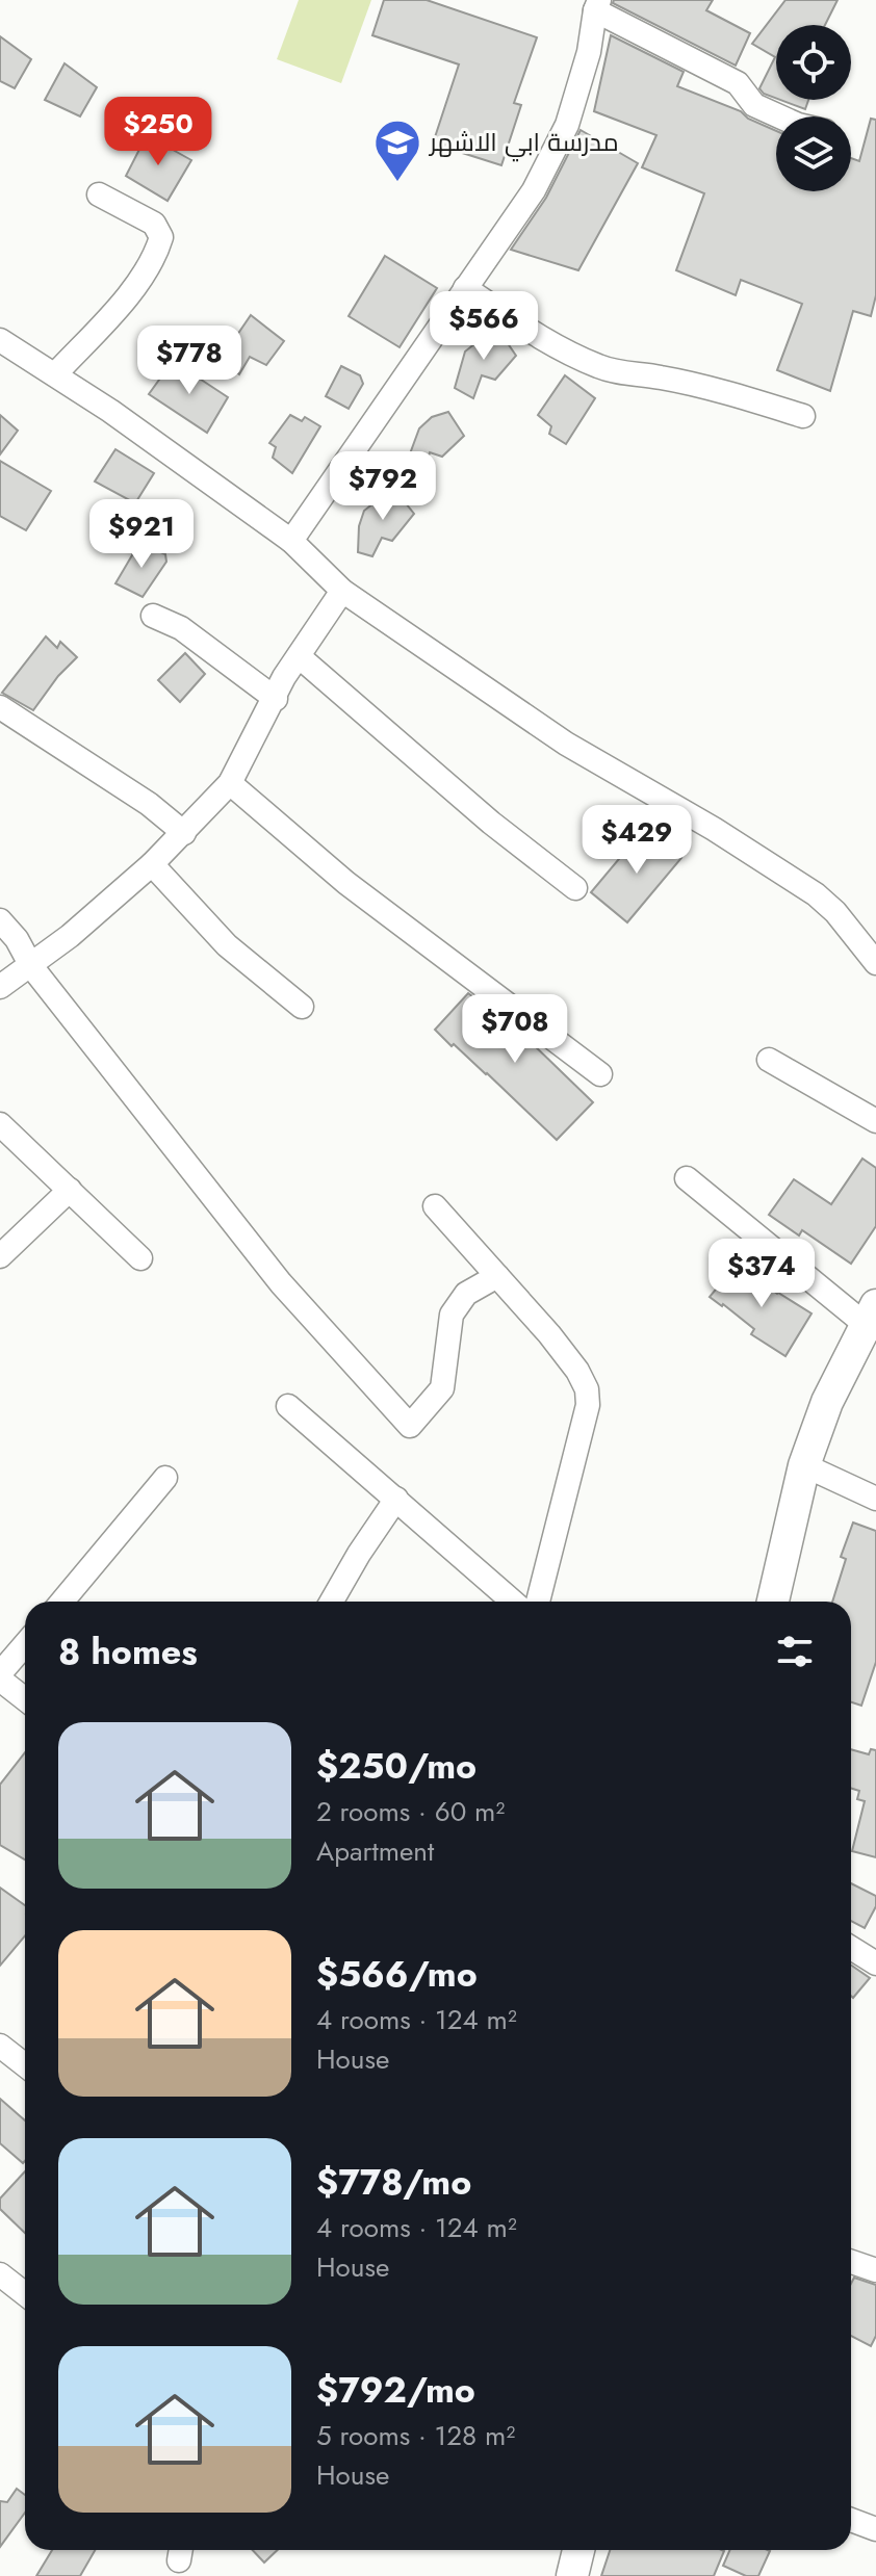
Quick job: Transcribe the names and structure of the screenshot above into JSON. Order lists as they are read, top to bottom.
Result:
{
  "places": {
    "school or university": ["مدرسة ابي الاشهر"]
  },
  "page": {
    "price": [
      "$250",
      "$566",
      "$778",
      "$792",
      "$921",
      "$429",
      "$708",
      "$374"
    ],
    "heading": "8 homes",
    "list": [
      {
        "name": "$250/mo",
        "note": "2 rooms · 60 m² · Apartment"
      },
      {
        "name": "$566/mo",
        "note": "4 rooms · 124 m² · House"
      },
      {
        "name": "$778/mo",
        "note": "4 rooms · 124 m² · House"
      },
      {
        "name": "$792/mo",
        "note": "5 rooms · 128 m² · House"
      }
    ]
  }
}
